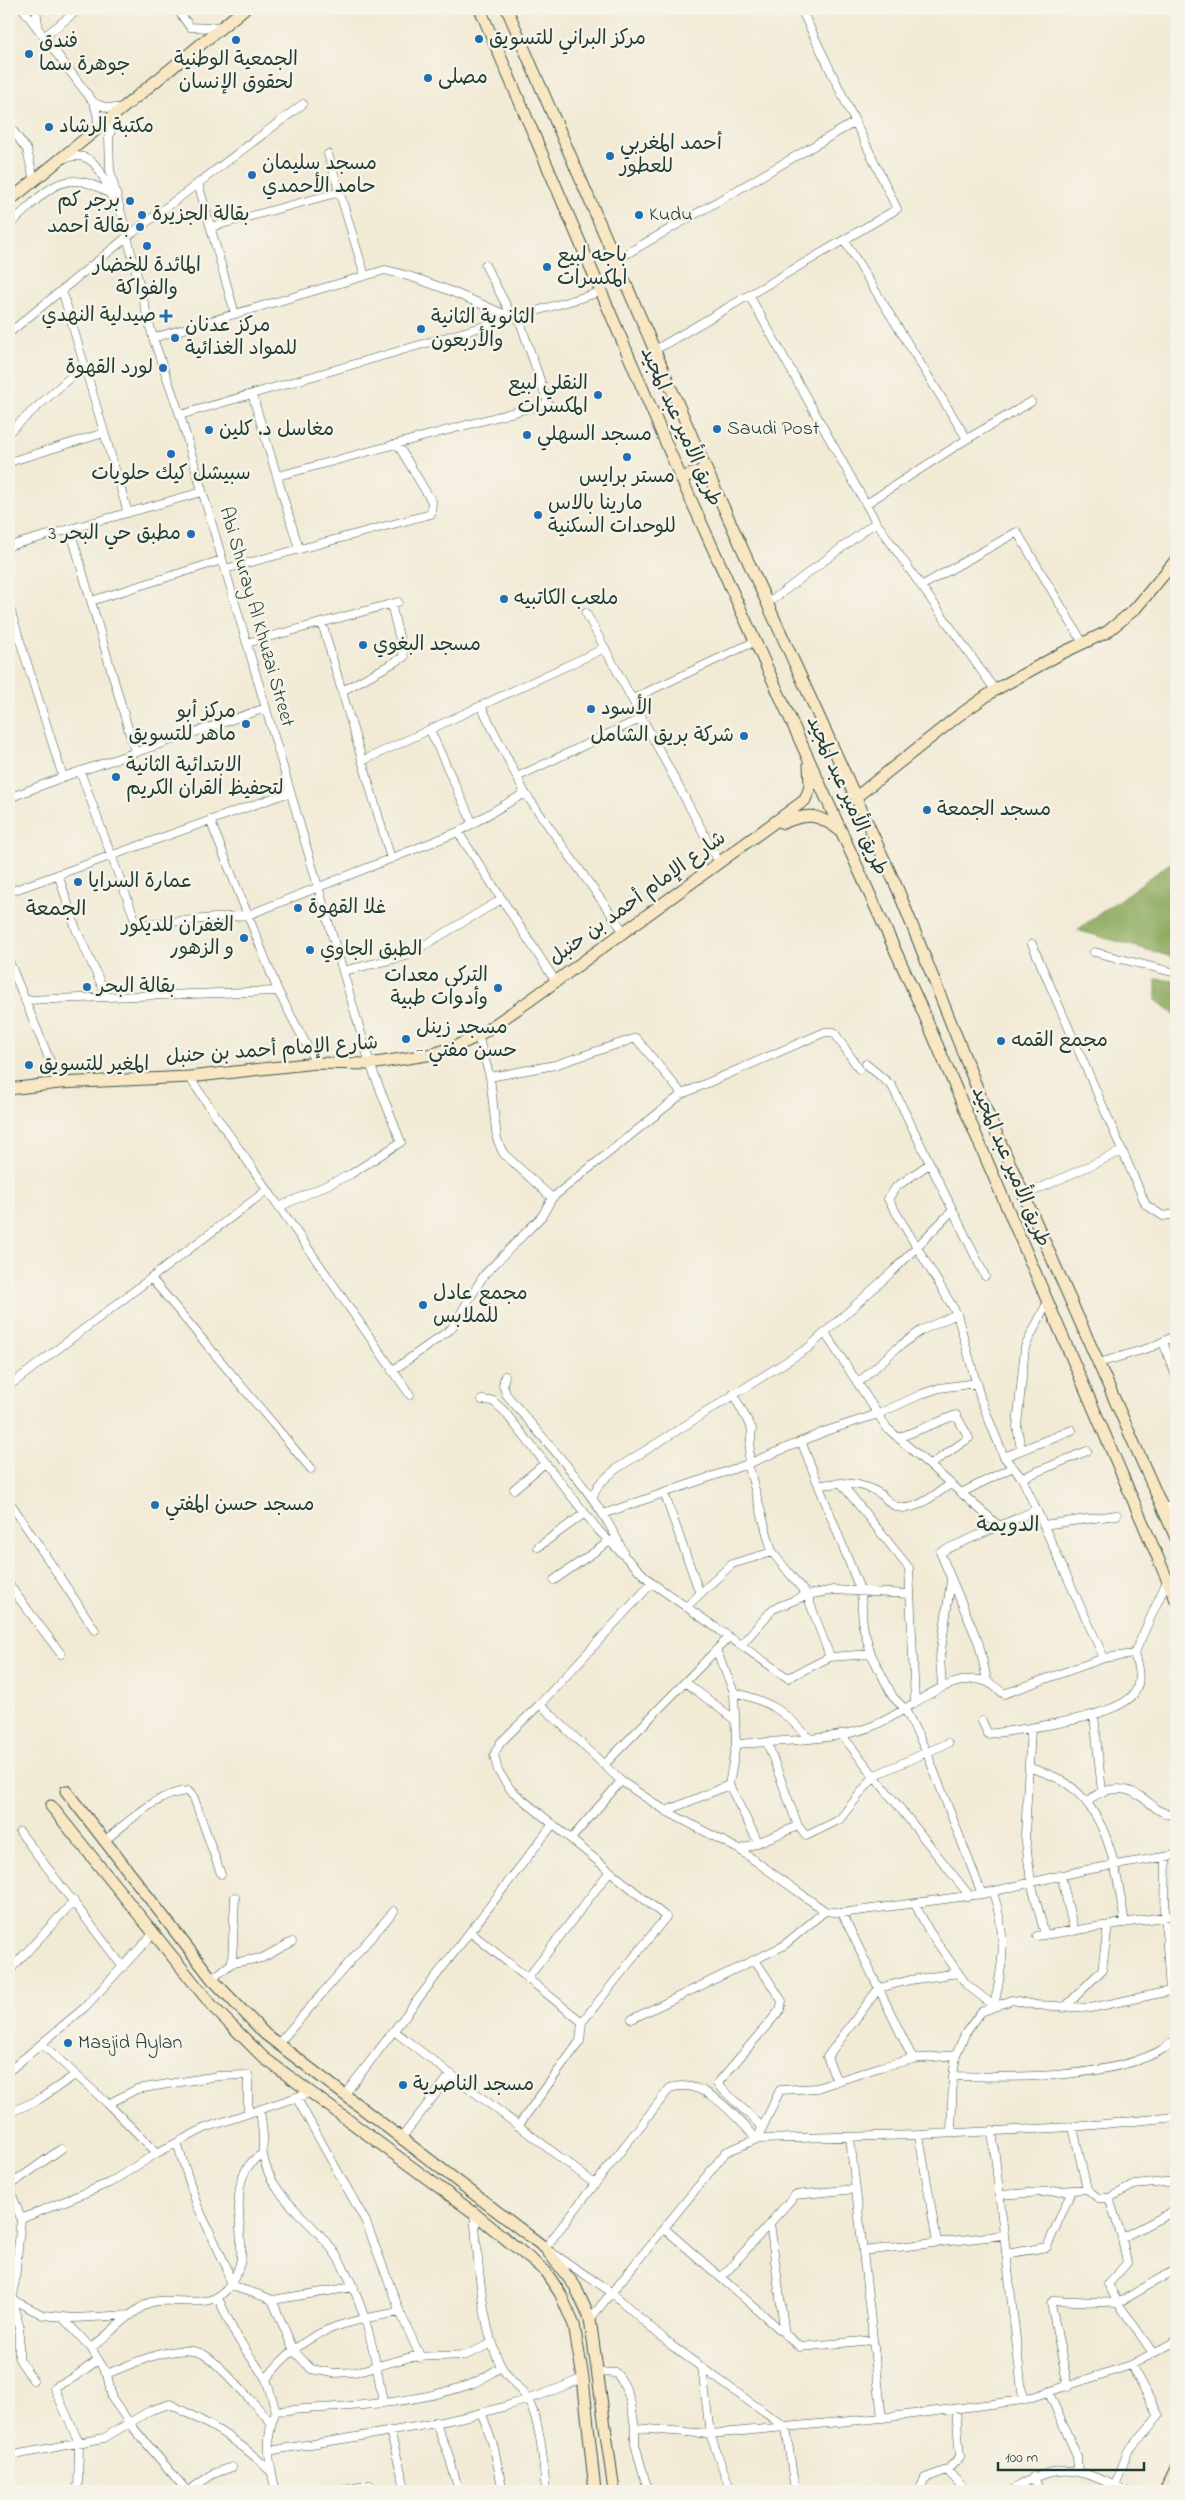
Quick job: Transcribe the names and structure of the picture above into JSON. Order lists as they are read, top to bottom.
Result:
{
  "streets": {
    "main road": ["طريق الأمير عبد المجيد", "شارع الإمام أحمد بن حنبل"],
    "street": ["Abi Shuray Al Khuzai Street"]
  },
  "crossings": [
    ["Abi Shuray Al Khuzai Street", "شارع الإمام أحمد بن حنبل"]
  ],
  "districts": ["الجمعة", "الدويمة"],
  "places": {
    "other": [
      "مركز البراني للتسويق",
      "الجمعية الوطنية لحقوق الإنسان",
      "فندق جوهرة سما",
      "مصلى",
      "مكتبة الرشاد",
      "أحمد المغربي للعطور",
      "مسجد سليمان حامد الأحمدي",
      "برجر كم",
      "بقالة الجزيرة",
      "Kudu",
      "بقالة أحمد",
      "المائدة للخضار والفواكة",
      "باجه لبيع المكسرات",
      "الثانوية الثانية والأربعون",
      "مركز عدنان للمواد الغذائية",
      "لورد القهوة",
      "النقلي لبيع المكسرات",
      "Saudi Post",
      "مغاسل د. كلين",
      "مسجد السهلي",
      "سبيشل كيك حلويات",
      "مستر برايس",
      "مارينا بالاس للوحدات السكنية",
      "مطبق حي البحر 3",
      "ملعب الكاتبيه",
      "مسجد البغوي",
      "الأسود",
      "مركز أبو ماهر للتسويق",
      "شركة بريق الشامل",
      "الابتدائية الثانية لتحفيظ القران الكريم",
      "مسجد الجمعة",
      "عمارة السرايا",
      "غلا القهوة",
      "الغفران للديكور و الزهور",
      "الطبق الجاوي",
      "بقالة البحر",
      "التركي معدات وأدوات طبية",
      "مسجد زينل - حسن مفتي",
      "مجمع القمه",
      "المغير للتسويق",
      "مجمع عادل للملابس",
      "مسجد حسن المفتي",
      "Masjid Aylan",
      "مسجد الناصرية"
    ],
    "health": ["صيدلية النهدي"]
  },
  "scale_bar": "100 m"
}
